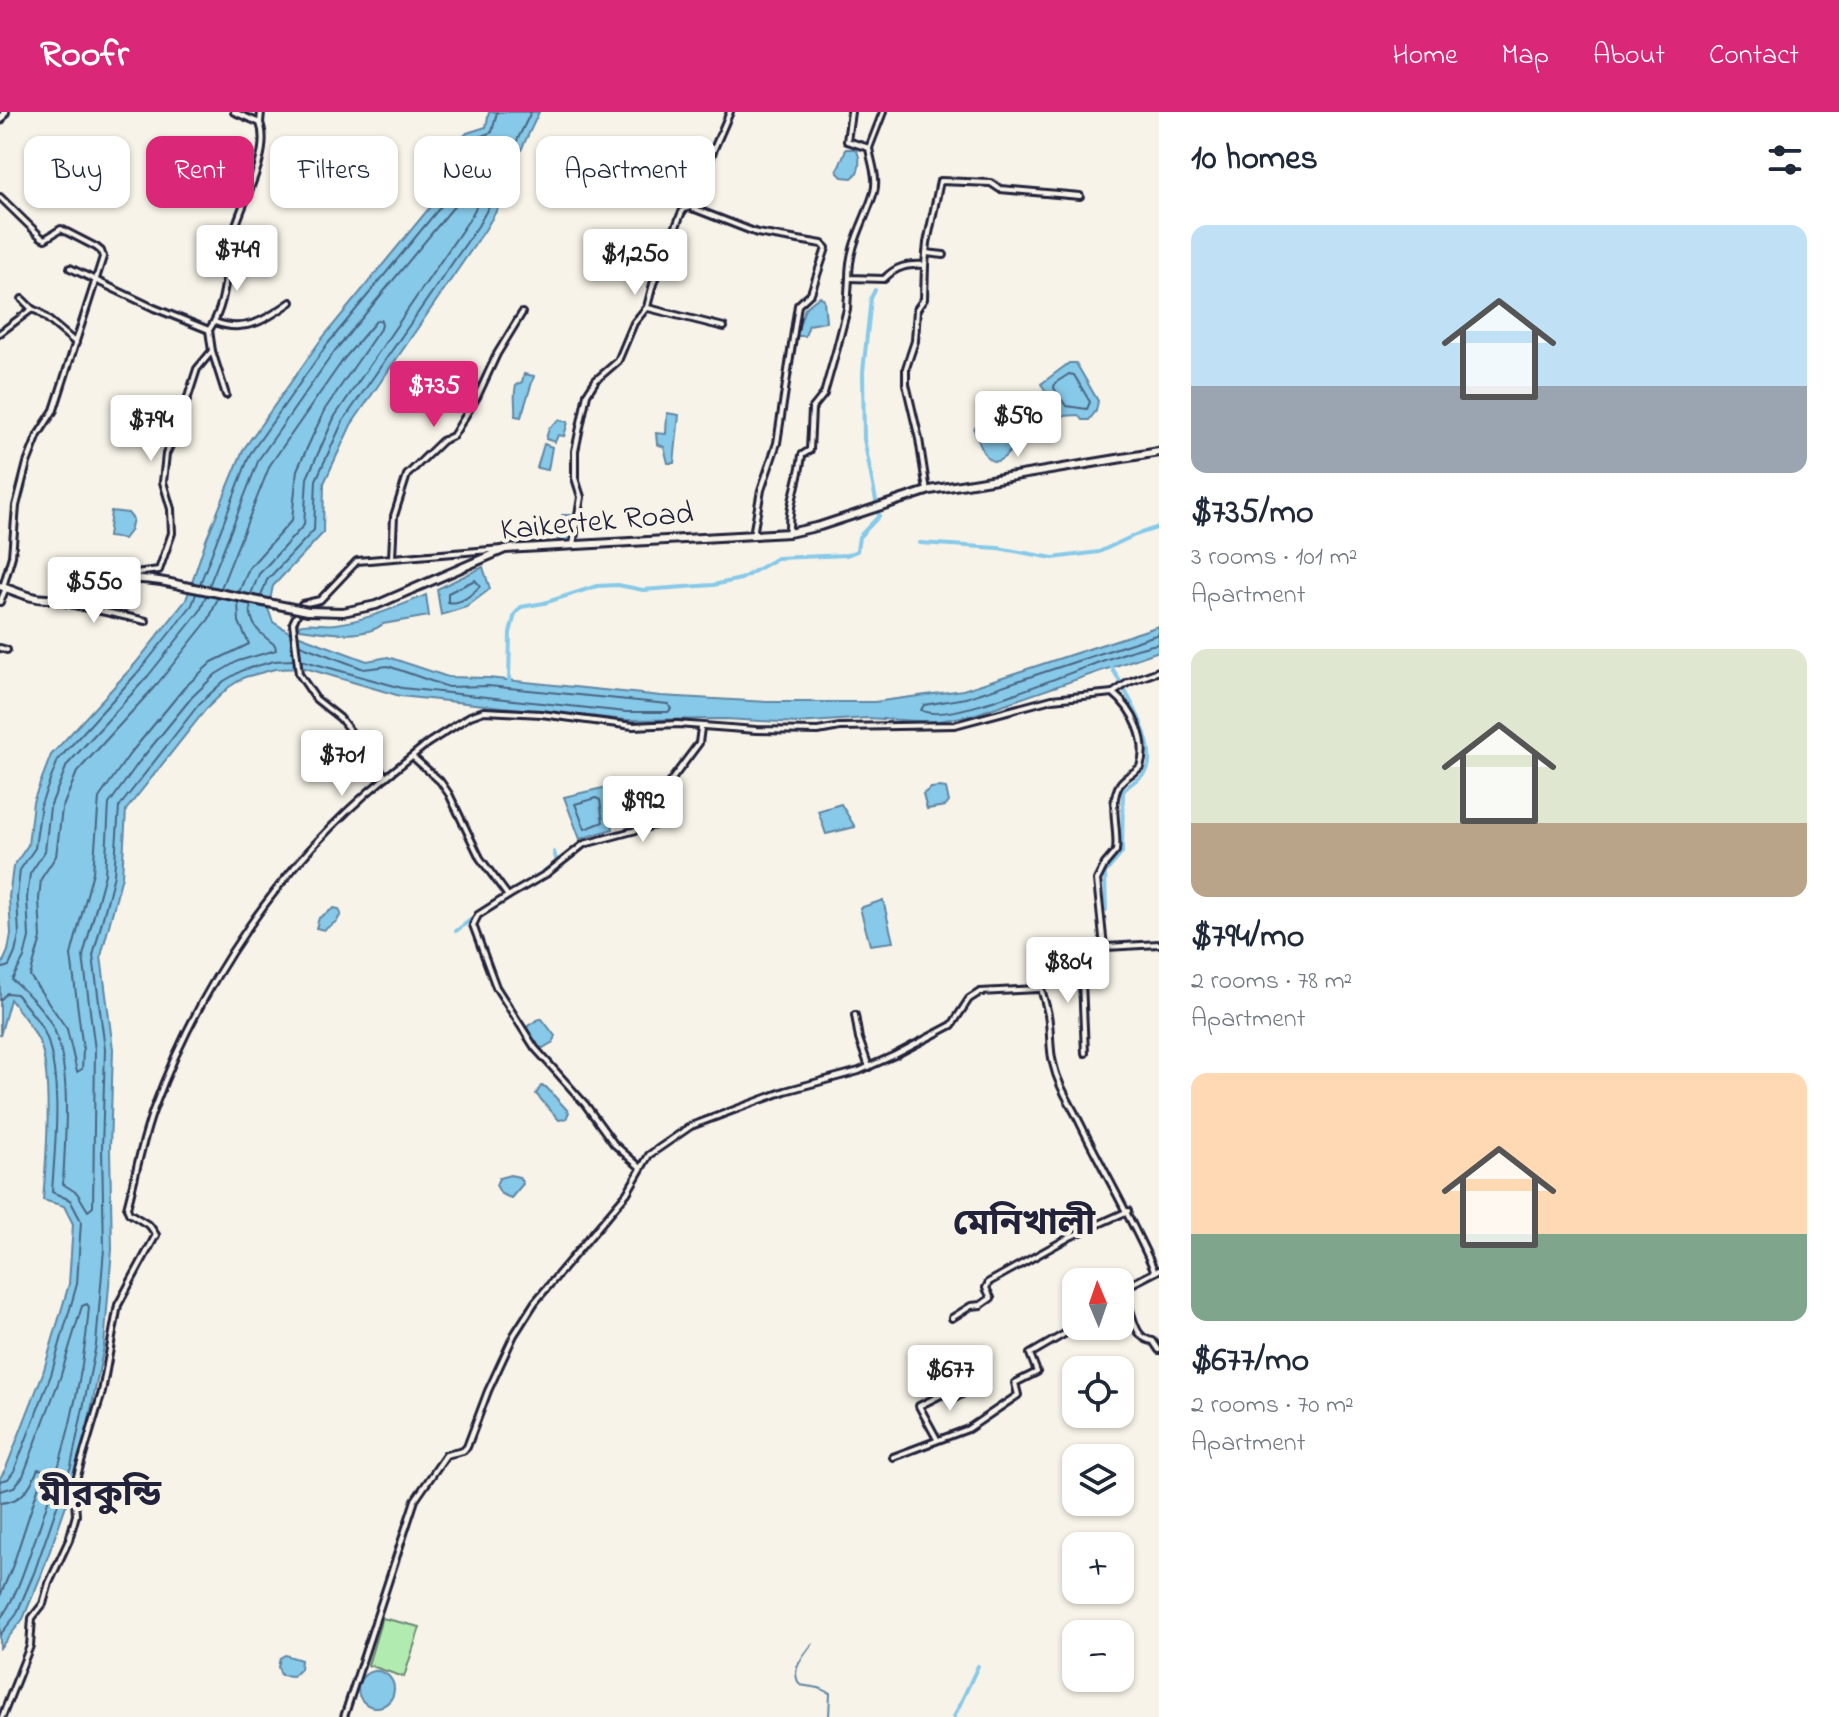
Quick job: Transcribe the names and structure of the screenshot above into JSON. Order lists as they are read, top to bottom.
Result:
{
  "streets": {
    "main road": ["Kaikertek Road"]
  },
  "districts": ["মেনিখালী", "মীরকুন্ডি"],
  "north": "top",
  "page": {
    "header": "Roofr",
    "nav": [
      "Home",
      "Map",
      "About",
      "Contact"
    ],
    "heading": "10 homes",
    "chip": [
      "Buy",
      "Rent",
      "Filters",
      "New",
      "Apartment"
    ],
    "list": [
      {
        "name": "$735/mo",
        "note": "3 rooms · 101 m² · Apartment"
      },
      {
        "name": "$794/mo",
        "note": "2 rooms · 78 m² · Apartment"
      },
      {
        "name": "$677/mo",
        "note": "2 rooms · 70 m² · Apartment"
      }
    ],
    "price": [
      "$749",
      "$1,250",
      "$735",
      "$590",
      "$794",
      "$550",
      "$701",
      "$992",
      "$804",
      "$677"
    ],
    "map_buttons": ["+", "−"]
  }
}
